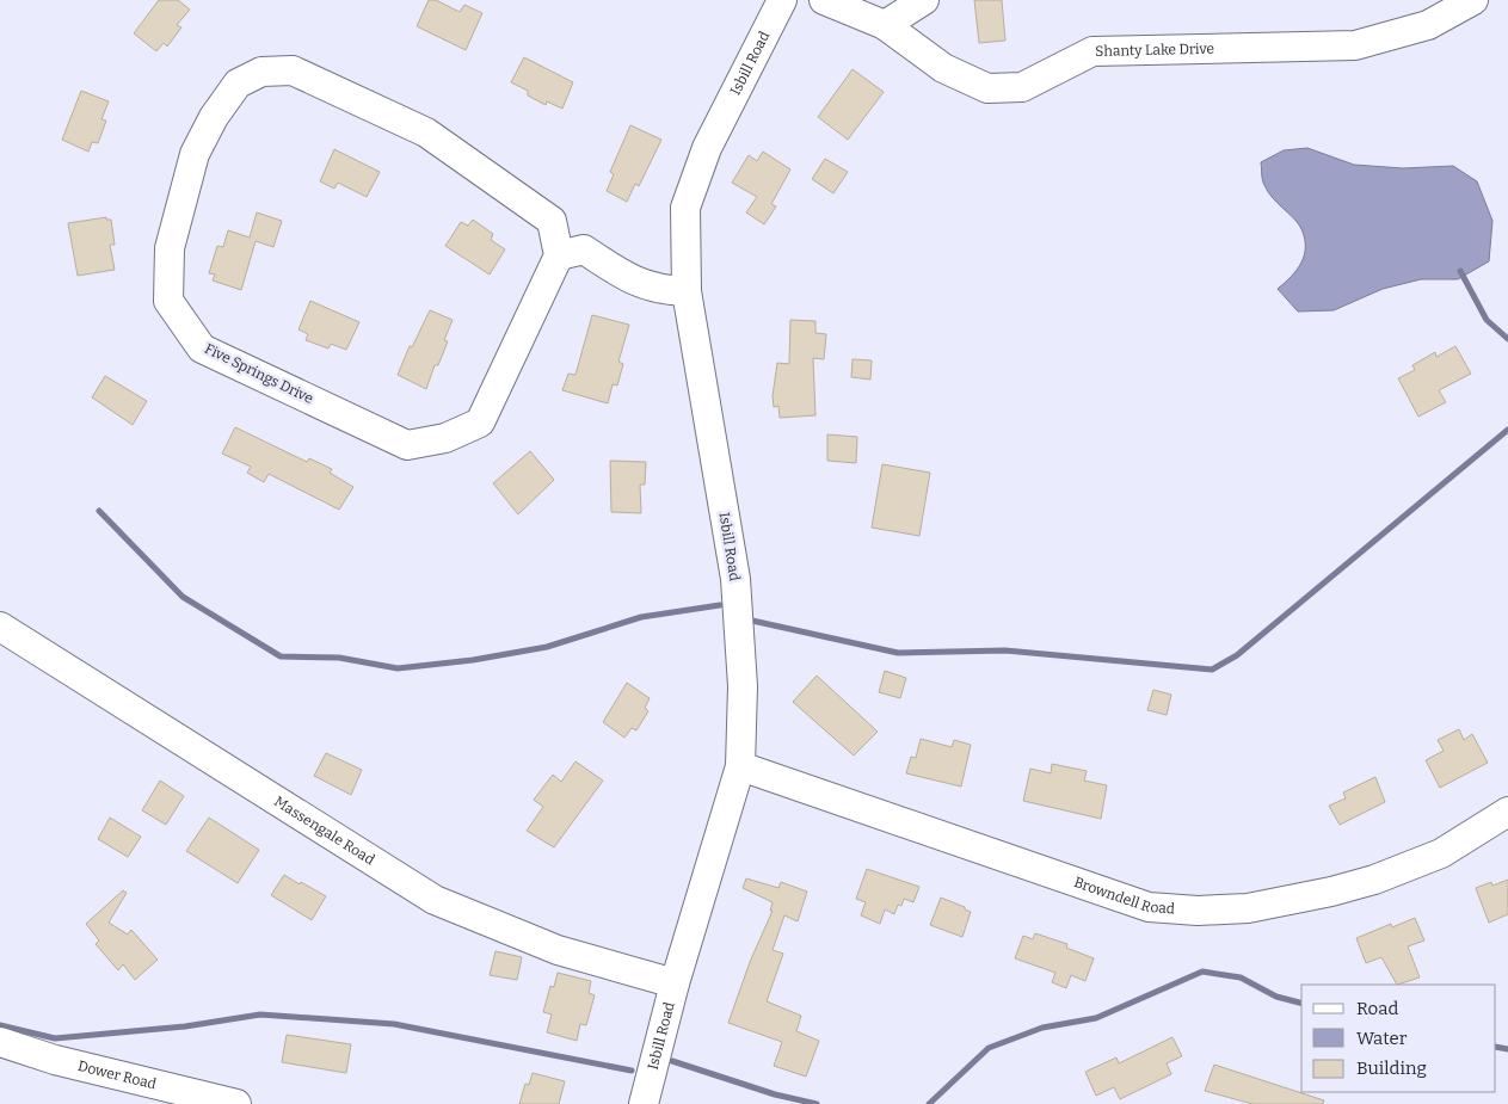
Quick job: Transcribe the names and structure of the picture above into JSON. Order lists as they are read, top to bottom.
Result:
{
  "streets": {
    "street": [
      "Shanty Lake Drive",
      "Isbill Road",
      "Five Springs Drive",
      "Massengale Road",
      "Browndell Road",
      "Dower Road"
    ]
  },
  "crossings": [
    ["Isbill Road", "Massengale Road"],
    ["Isbill Road", "Browndell Road"]
  ],
  "legend": ["Road", "Water", "Building"]
}
